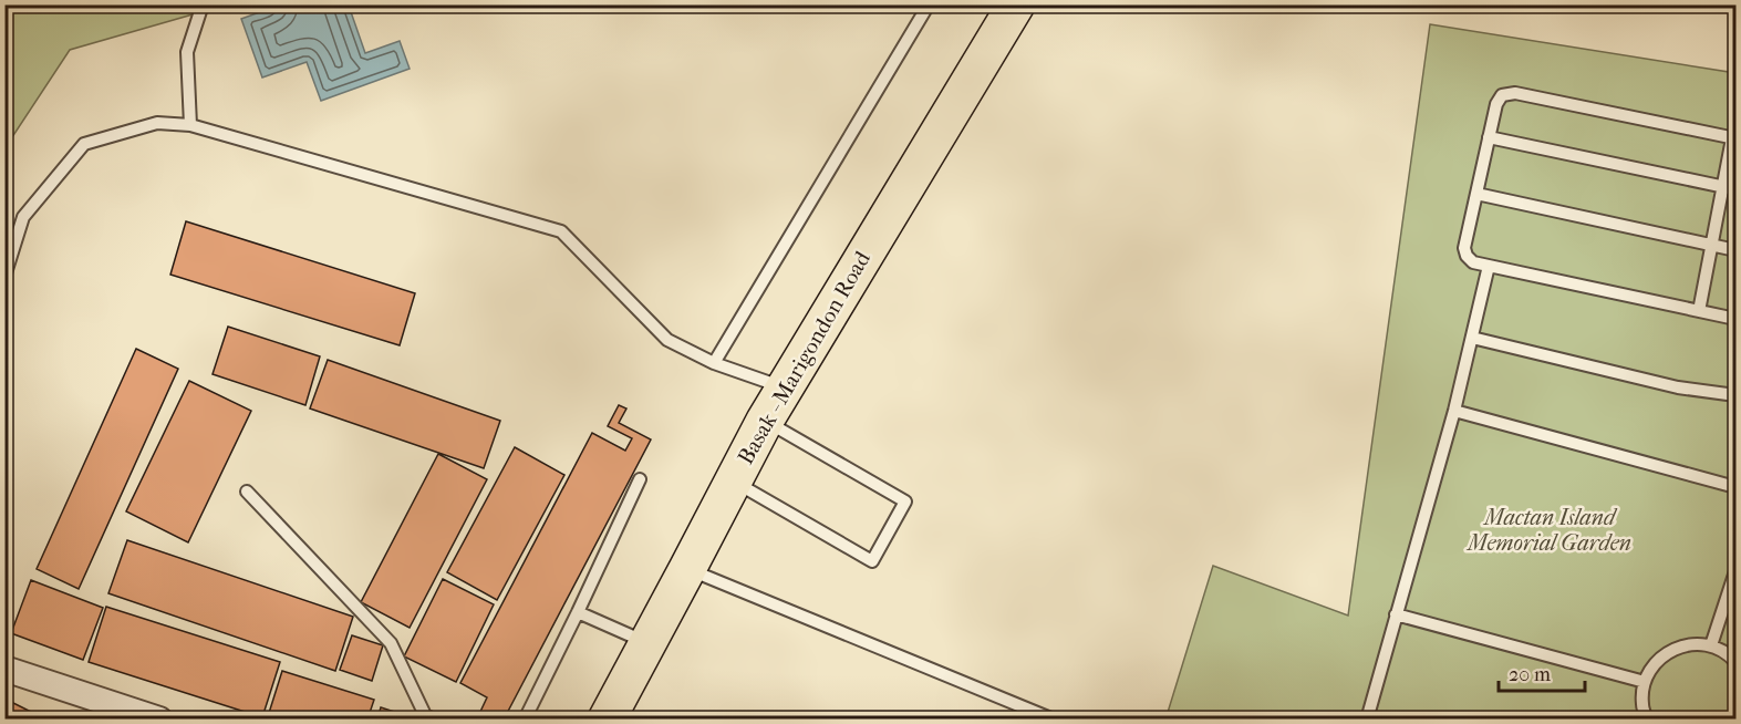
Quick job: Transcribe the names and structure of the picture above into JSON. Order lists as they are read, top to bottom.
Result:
{
  "streets": {
    "main road": ["Basak - Marigondon Road"]
  },
  "parks": ["Mactan Island Memorial Garden"],
  "scale_bar": "20 m"
}
